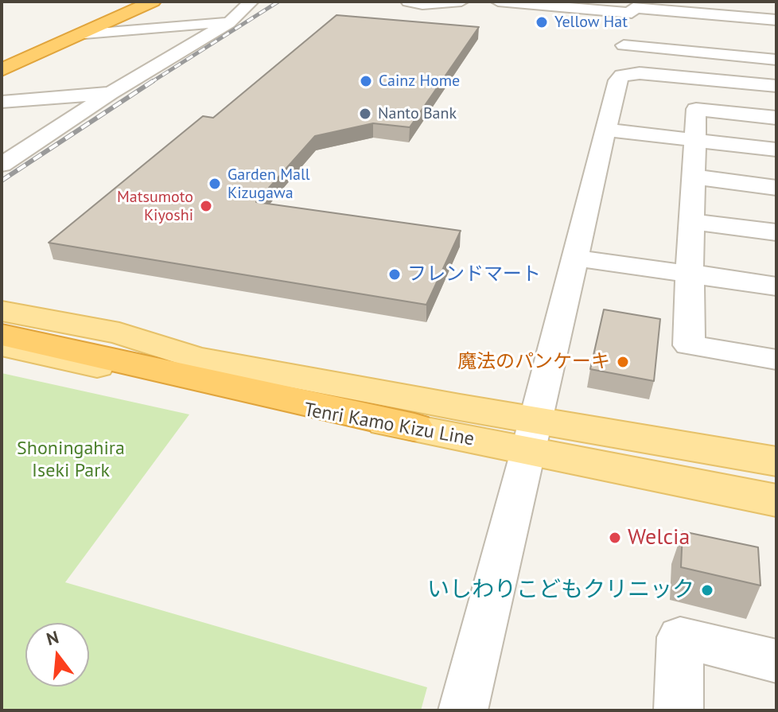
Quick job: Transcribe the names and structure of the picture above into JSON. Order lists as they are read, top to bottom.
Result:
{
  "streets": {
    "main road": ["Tenri Kamo Kizu Line"]
  },
  "parks": ["Shoningahira Iseki Park"],
  "places": [
    "Yellow Hat",
    "Cainz Home",
    "Nanto Bank",
    "Garden Mall Kizugawa",
    "Matsumoto Kiyoshi",
    "フレンドマート",
    "魔法のパンケーキ",
    "Welcia",
    "いしわりこどもクリニック"
  ],
  "north": "top"
}
